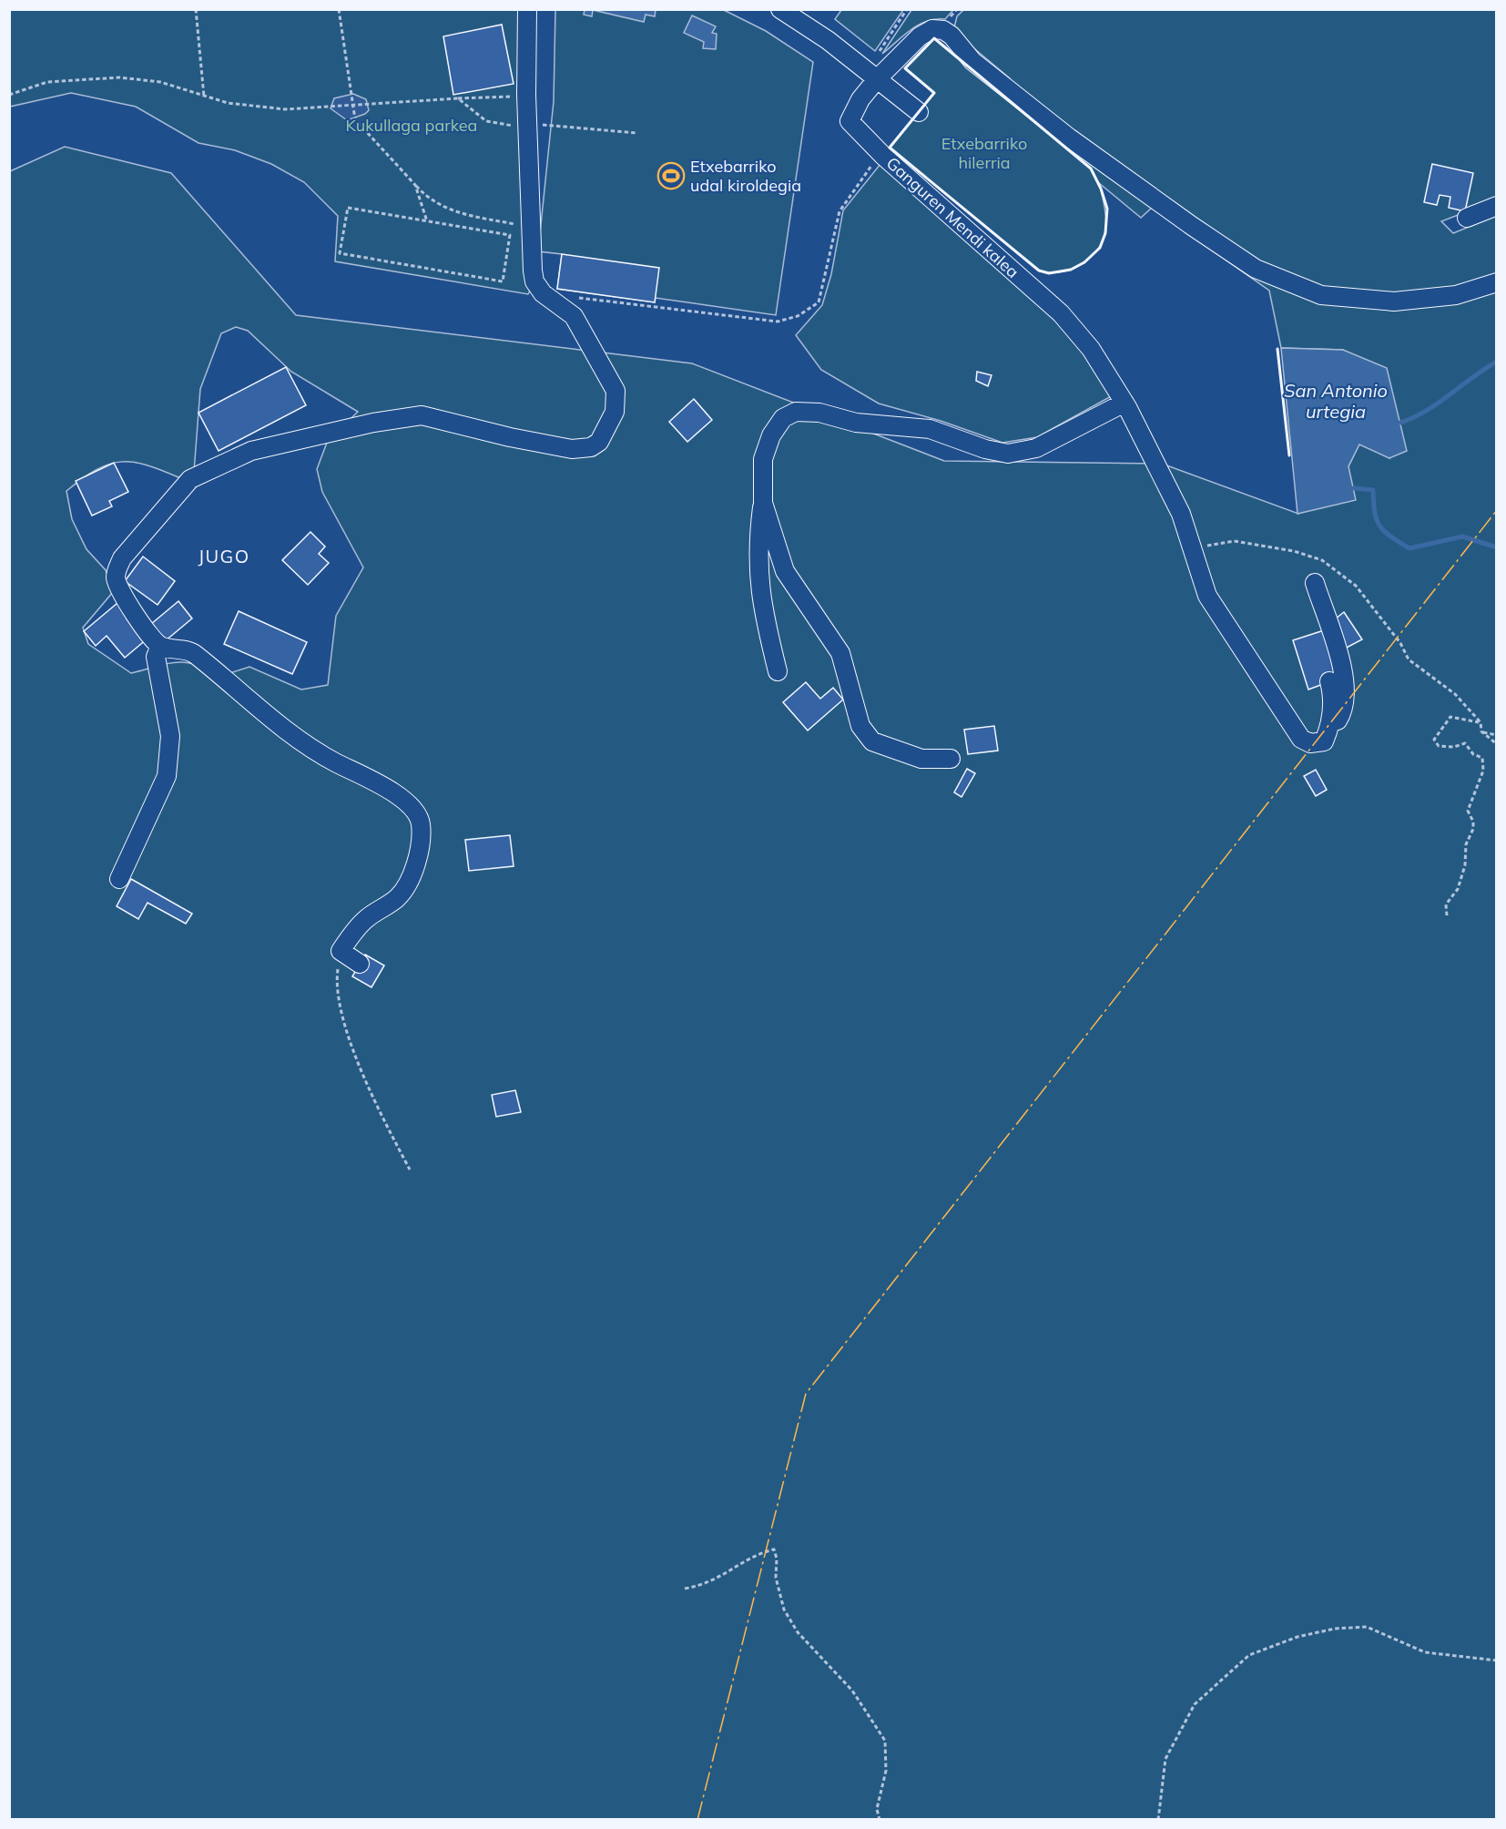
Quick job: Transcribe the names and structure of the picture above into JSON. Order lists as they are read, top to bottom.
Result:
{
  "streets": {
    "street": ["Ganguren Mendi kalea"]
  },
  "districts": ["JUGO"],
  "water": ["San Antonio urtegia"],
  "parks": ["Kukullaga parkea", "Etxebarriko hilerria"],
  "places": {
    "sports": ["Etxebarriko udal kiroldegia"]
  }
}
